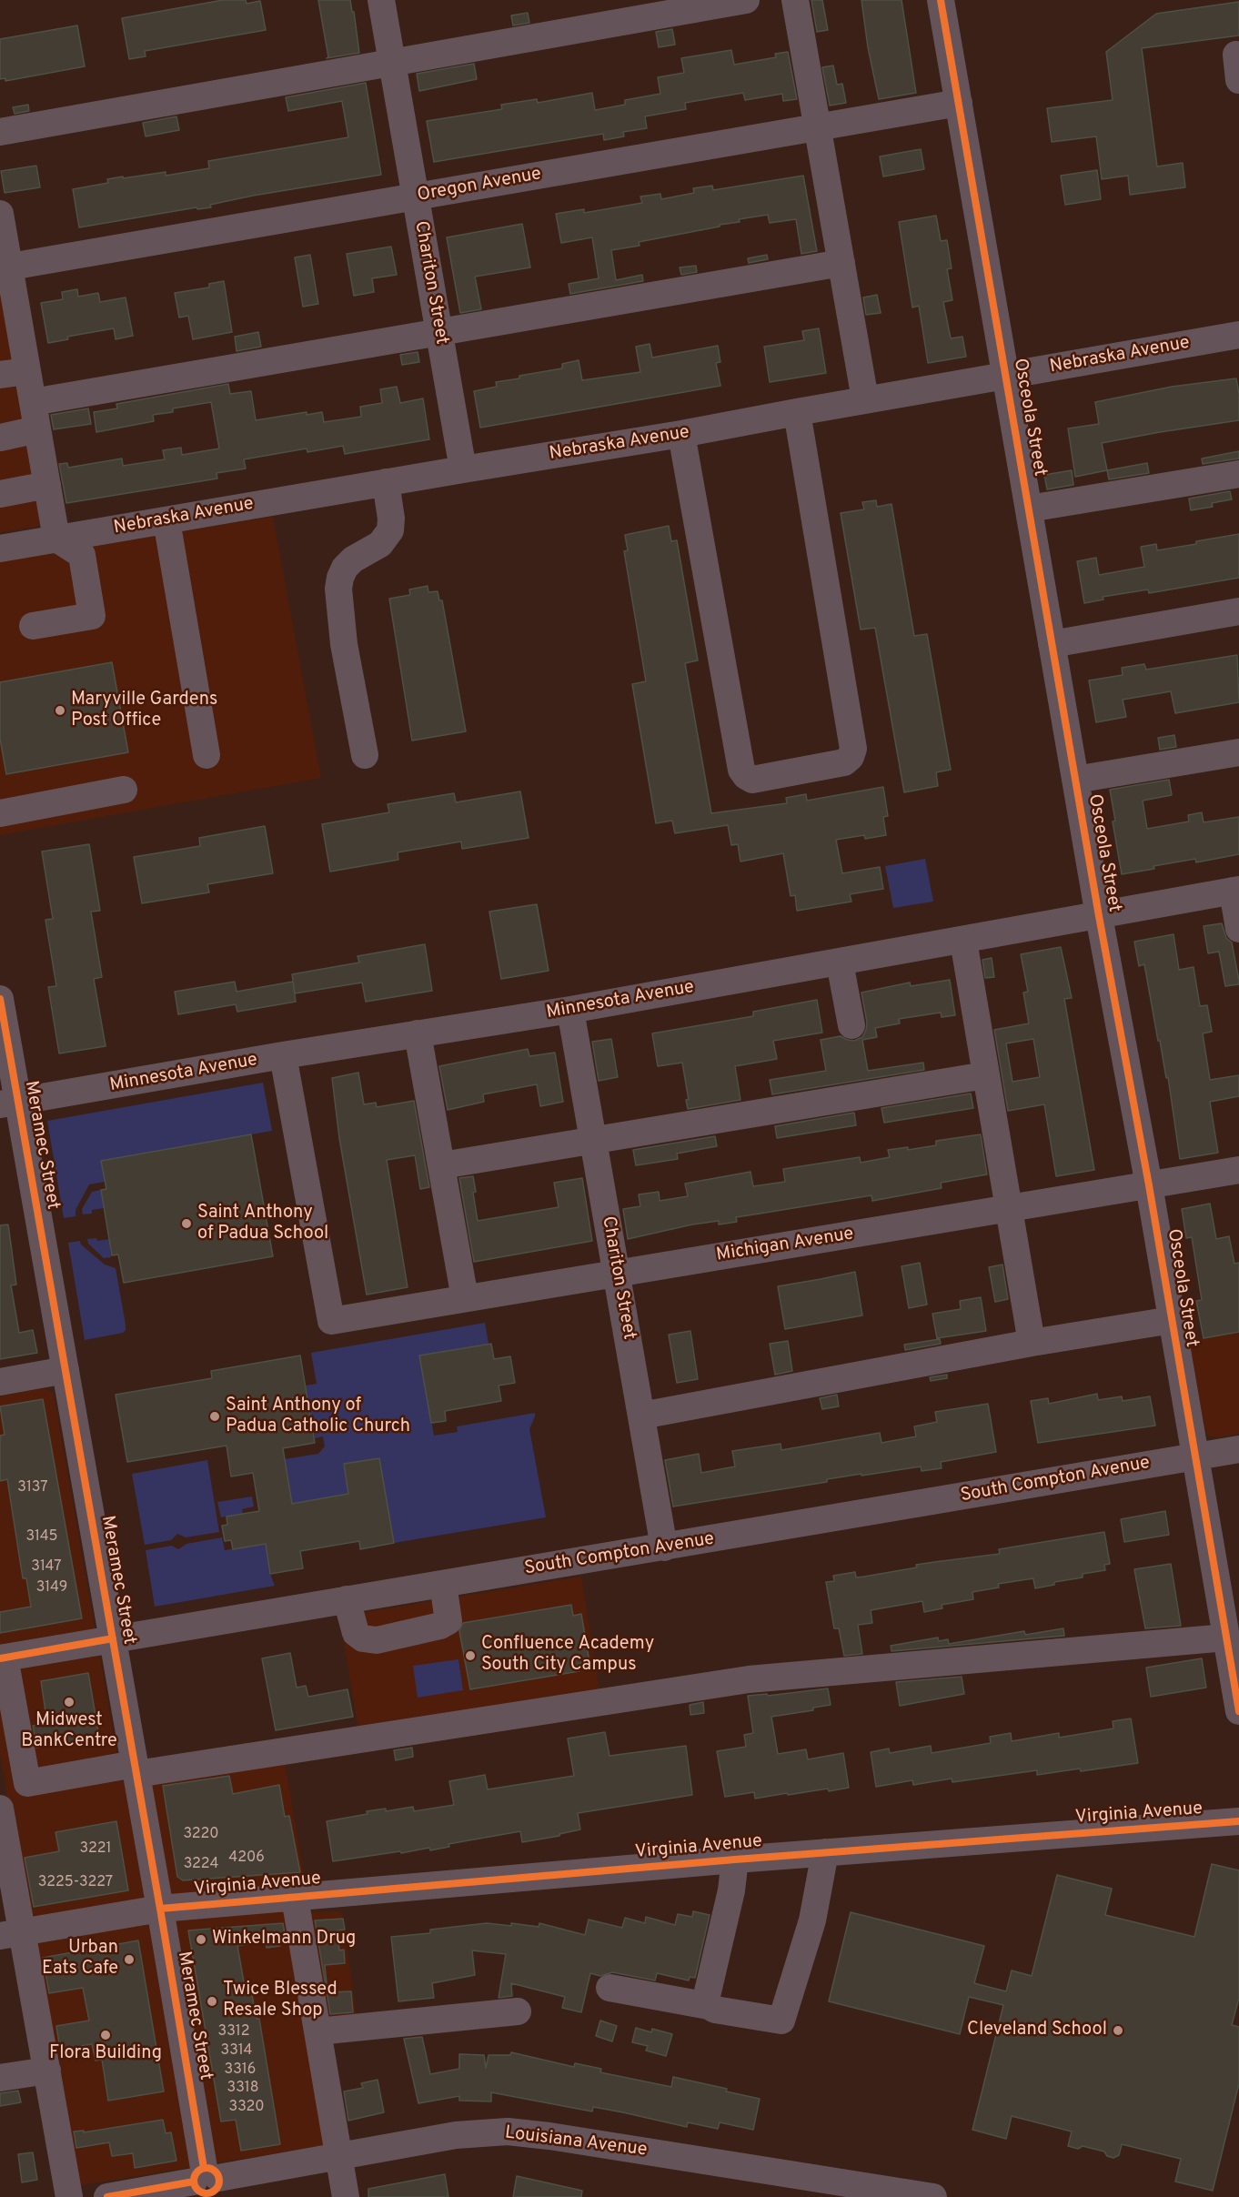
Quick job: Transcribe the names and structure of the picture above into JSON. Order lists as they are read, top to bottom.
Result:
{
  "streets": {
    "street": [
      "Oregon Avenue",
      "Chariton Street",
      "Nebraska Avenue",
      "Osceola Street",
      "Minnesota Avenue",
      "Meramec Street",
      "Michigan Avenue",
      "South Compton Avenue",
      "Virginia Avenue",
      "Louisiana Avenue"
    ]
  },
  "crossings": [
    ["Oregon Avenue", "Chariton Street"],
    ["Oregon Avenue", "Osceola Street"],
    ["Chariton Street", "Nebraska Avenue"],
    ["Chariton Street", "Minnesota Avenue"],
    ["Chariton Street", "Michigan Avenue"],
    ["Chariton Street", "South Compton Avenue"],
    ["Nebraska Avenue", "Osceola Street"],
    ["Osceola Street", "Minnesota Avenue"],
    ["Osceola Street", "Michigan Avenue"],
    ["Osceola Street", "South Compton Avenue"],
    ["Minnesota Avenue", "Meramec Street"],
    ["Minnesota Avenue", "Michigan Avenue"],
    ["Meramec Street", "South Compton Avenue"],
    ["Meramec Street", "Virginia Avenue"],
    ["Meramec Street", "Louisiana Avenue"]
  ],
  "places": [
    "Maryville Gardens Post Office",
    "Saint Anthony of Padua School",
    "Saint Anthony of Padua Catholic Church",
    "Confluence Academy South City Campus",
    "Midwest BankCentre",
    "Winkelmann Drug",
    "Urban Eats Cafe",
    "Twice Blessed Resale Shop",
    "Cleveland School",
    "Flora Building"
  ],
  "house_numbers": [
    "3137",
    "3145",
    "3147",
    "3149",
    "3220",
    "3221",
    "4206",
    "3224",
    "3225-3227",
    "3312",
    "3314",
    "3316",
    "3318",
    "3320"
  ]
}
